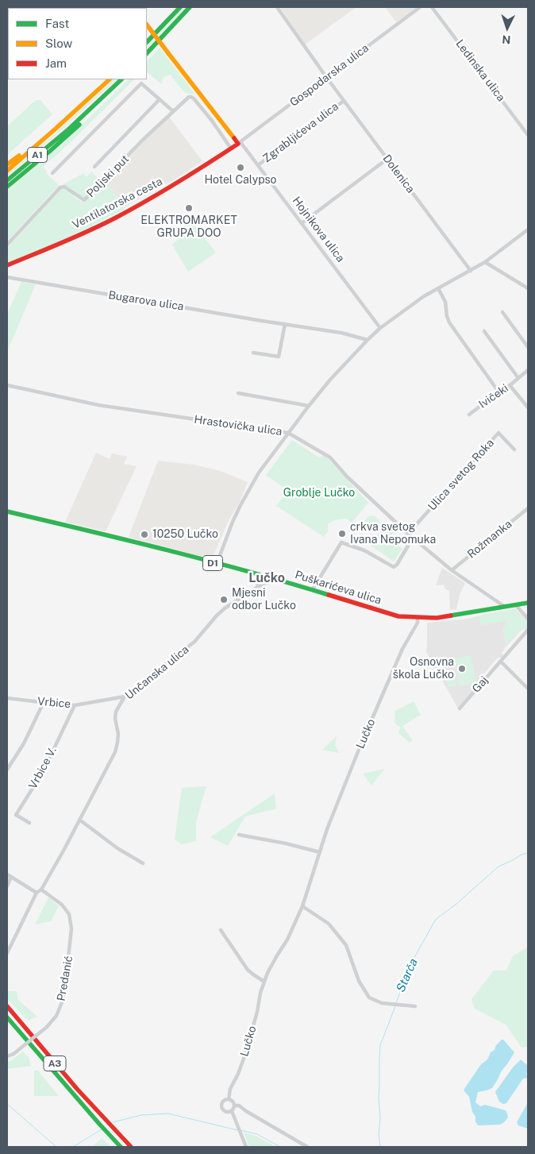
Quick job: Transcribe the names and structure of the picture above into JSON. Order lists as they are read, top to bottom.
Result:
{
  "streets": {
    "main road": [
      "A1",
      "Ventilatorska cesta",
      "Hojnikova ulica",
      "D1",
      "Puškarićeva ulica",
      "A3"
    ],
    "street": [
      "Ledinska ulica",
      "Gospodarska ulica",
      "Zgrabljićeva ulica",
      "Dolenica",
      "Poljski put",
      "Bugarova ulica",
      "Ivičeki",
      "Hrastovička ulica",
      "Ulica svetog Roka",
      "Rožmanka",
      "Unčanska ulica",
      "Gaj",
      "Vrbice",
      "Lučko",
      "Vrbice V.",
      "Predanić"
    ]
  },
  "crossings": [
    ["Gospodarska ulica", "Dolenica"],
    ["Gospodarska ulica", "Ventilatorska cesta"],
    ["Gospodarska ulica", "Hojnikova ulica"],
    ["Zgrabljićeva ulica", "Dolenica"],
    ["Zgrabljićeva ulica", "Hojnikova ulica"],
    ["Poljski put", "Ventilatorska cesta"],
    ["Ventilatorska cesta", "Hojnikova ulica"],
    ["Hrastovička ulica", "Ulica svetog Roka"],
    ["Hrastovička ulica", "Rožmanka"],
    ["Hrastovička ulica", "Puškarićeva ulica"],
    ["Puškarićeva ulica", "Unčanska ulica"],
    ["Puškarićeva ulica", "Lučko"],
    ["Unčanska ulica", "Vrbice"],
    ["Unčanska ulica", "Predanić"],
    ["Vrbice", "Vrbice V."]
  ],
  "districts": ["Lučko"],
  "water": ["Starča"],
  "parks": ["Groblje Lučko"],
  "places": [
    "Hotel Calypso",
    "ELEKTROMARKET GRUPA DOO",
    "crkva svetog Ivana Nepomuka",
    "10250 Lučko",
    "Mjesni odbor Lučko",
    "Osnovna škola Lučko"
  ],
  "legend": ["Fast", "Slow", "Jam"],
  "north": "bottom"
}
